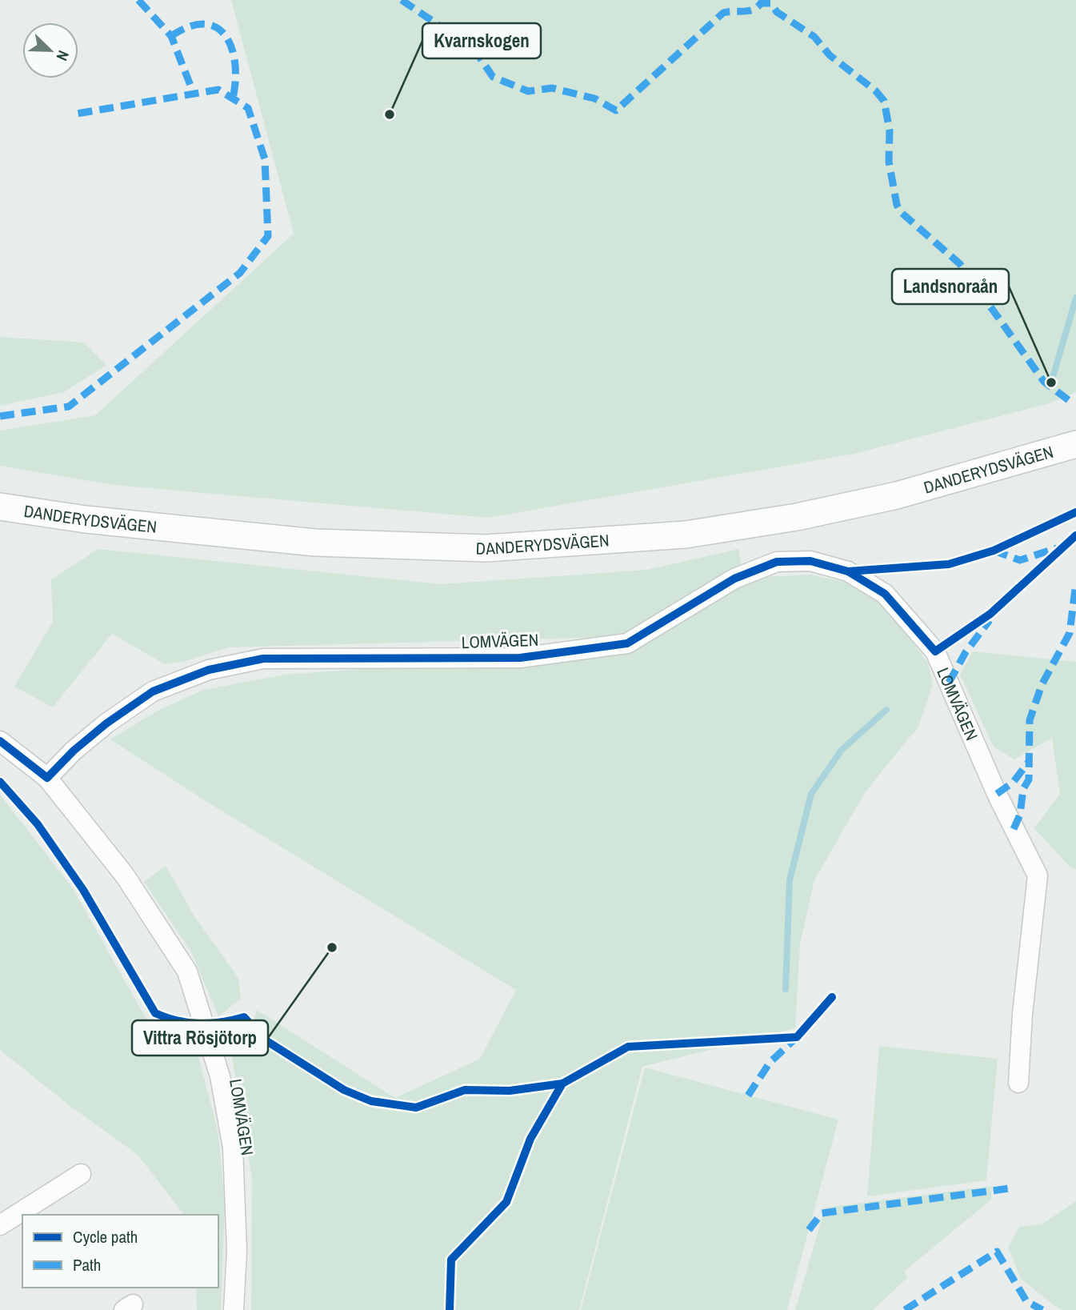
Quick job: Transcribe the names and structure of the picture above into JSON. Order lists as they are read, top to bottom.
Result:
{
  "streets": {
    "main road": ["DANDERYDSVÄGEN"],
    "street": ["LOMVÄGEN"]
  },
  "places": ["Kvarnskogen", "Landsnoraån", "Vittra Rösjötorp"],
  "legend": ["Cycle path", "Path"],
  "north": "bottom right"
}
